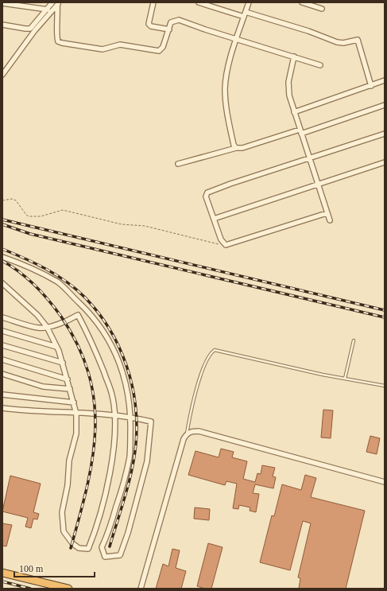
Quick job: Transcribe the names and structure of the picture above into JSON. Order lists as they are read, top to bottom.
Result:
{
  "scale_bar": "100 m"
}
